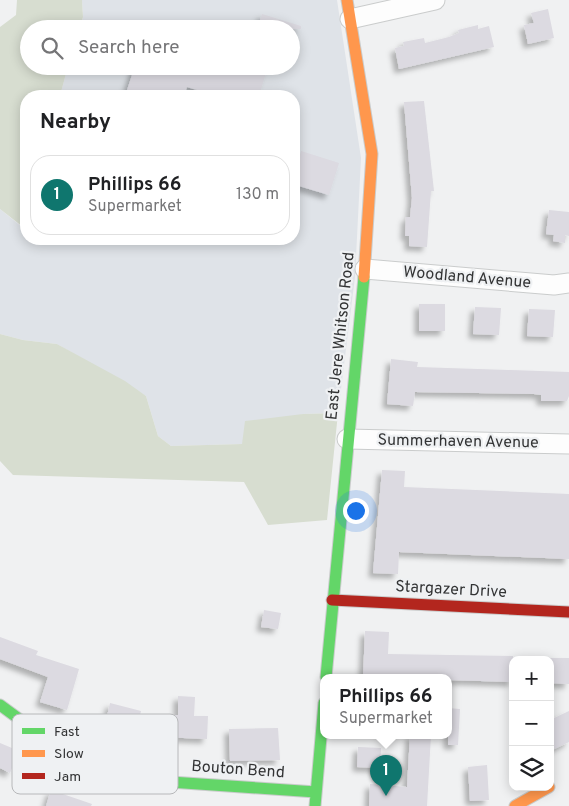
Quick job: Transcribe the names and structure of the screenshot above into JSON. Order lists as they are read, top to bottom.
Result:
{
  "streets": {
    "street": [
      "Woodland Avenue",
      "East Jere Whitson Road",
      "Summerhaven Avenue",
      "Stargazer Drive",
      "Bouton Bend"
    ]
  },
  "crossings": [
    ["Woodland Avenue", "East Jere Whitson Road"],
    ["East Jere Whitson Road", "Summerhaven Avenue"],
    ["East Jere Whitson Road", "Stargazer Drive"]
  ],
  "legend": ["Fast", "Slow", "Jam"],
  "page": {
    "search": "Search here",
    "heading": "Nearby",
    "list": [
      {
        "mark": "1",
        "name": "Phillips 66",
        "note": "Supermarket",
        "value": "130 m"
      }
    ],
    "map_buttons": ["+", "−"],
    "popup": ["Phillips 66", "Supermarket"],
    "pins": "1"
  }
}
